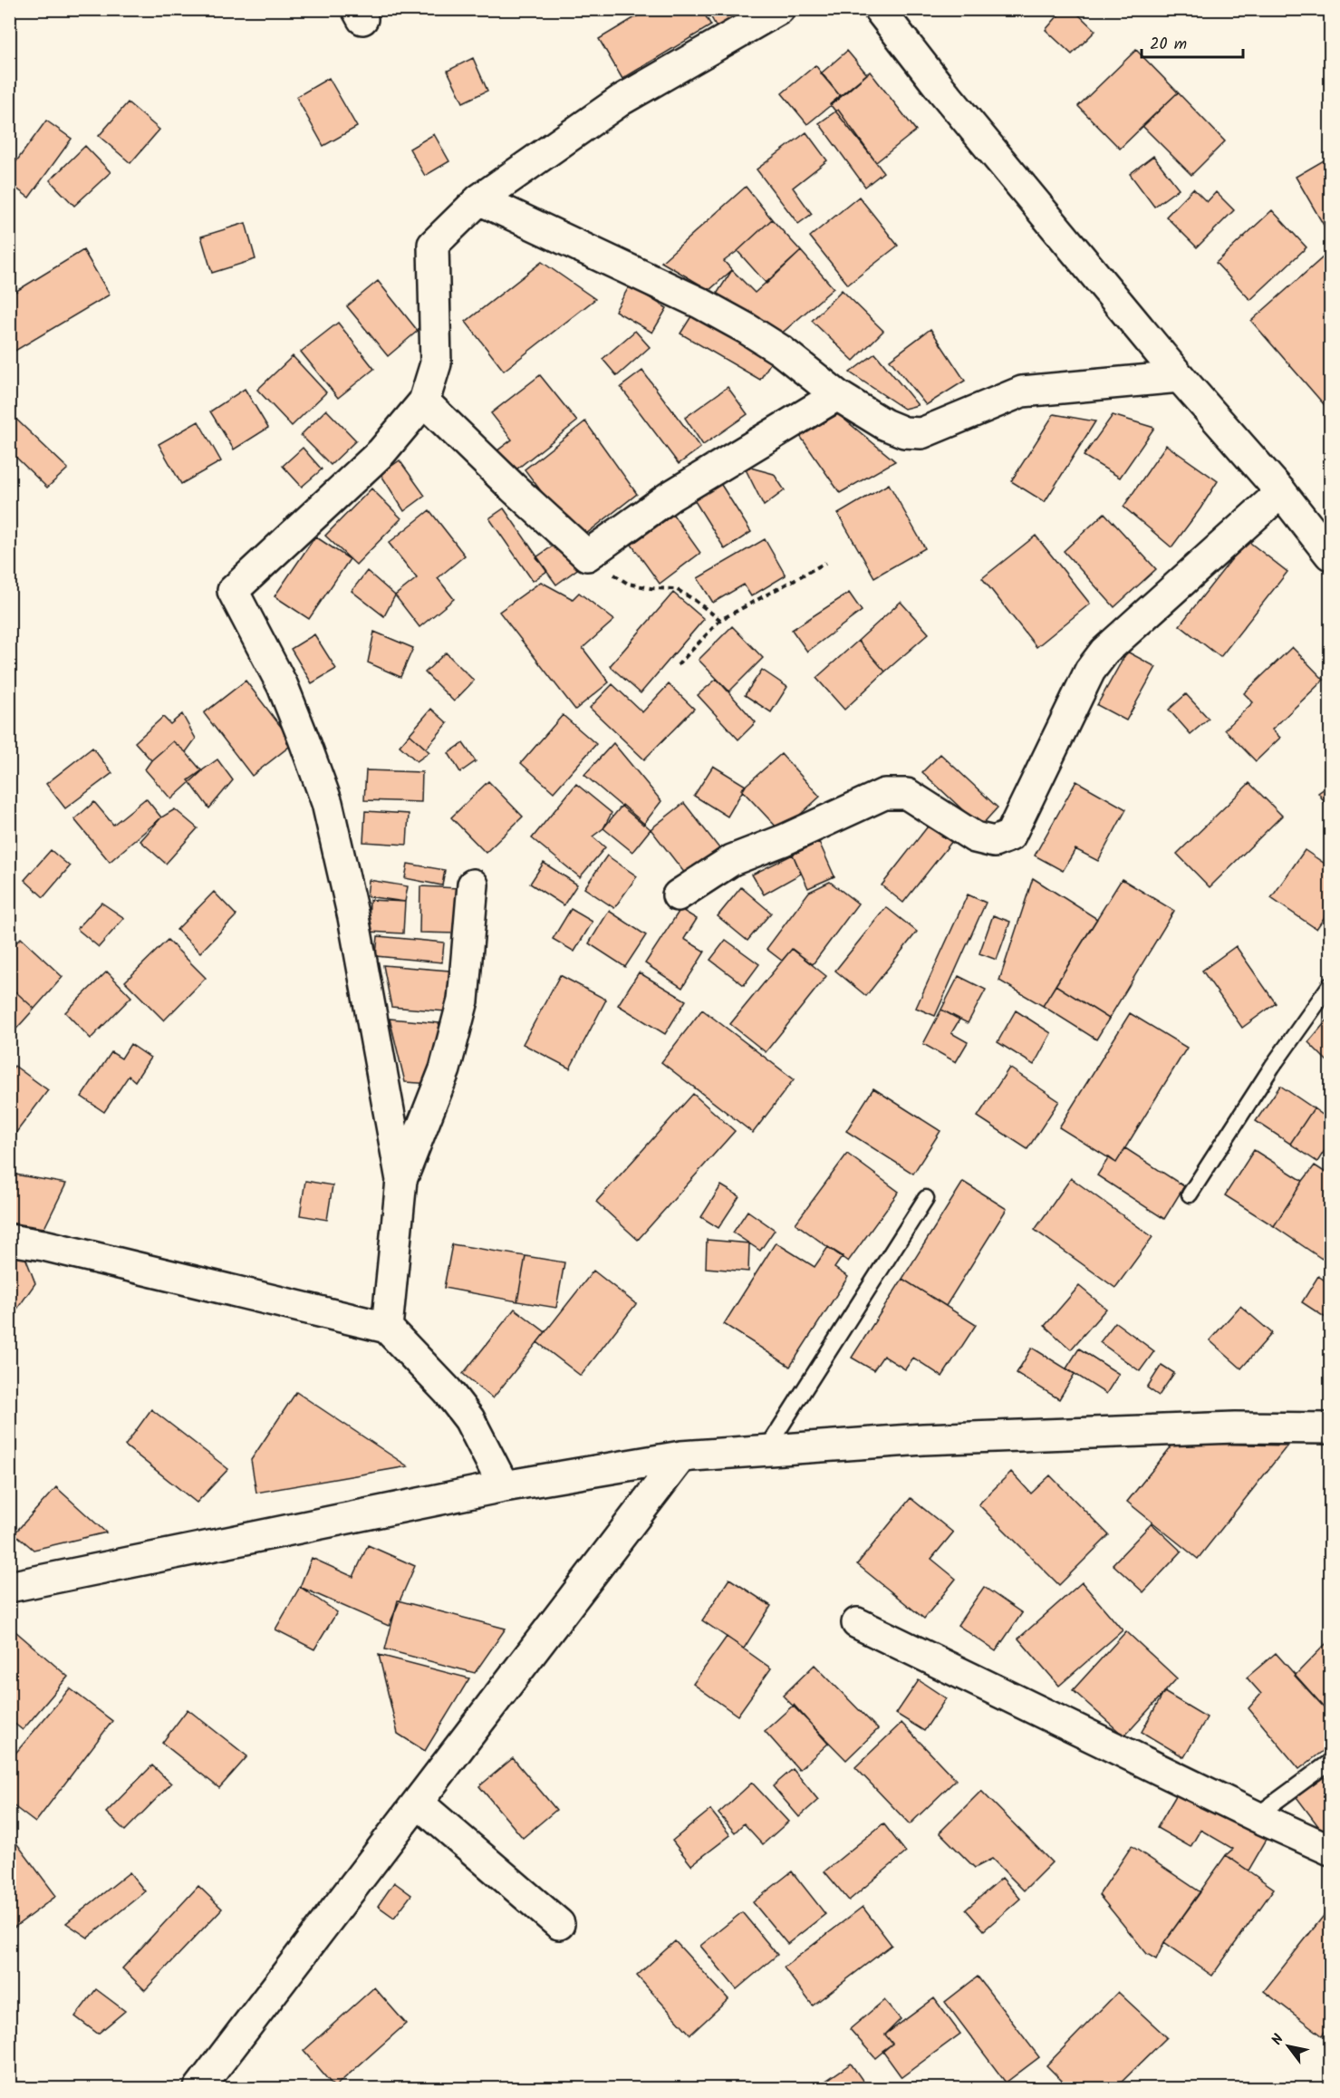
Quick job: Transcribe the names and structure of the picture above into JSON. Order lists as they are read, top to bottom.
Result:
{
  "scale_bar": "20 m",
  "north": "top left"
}
